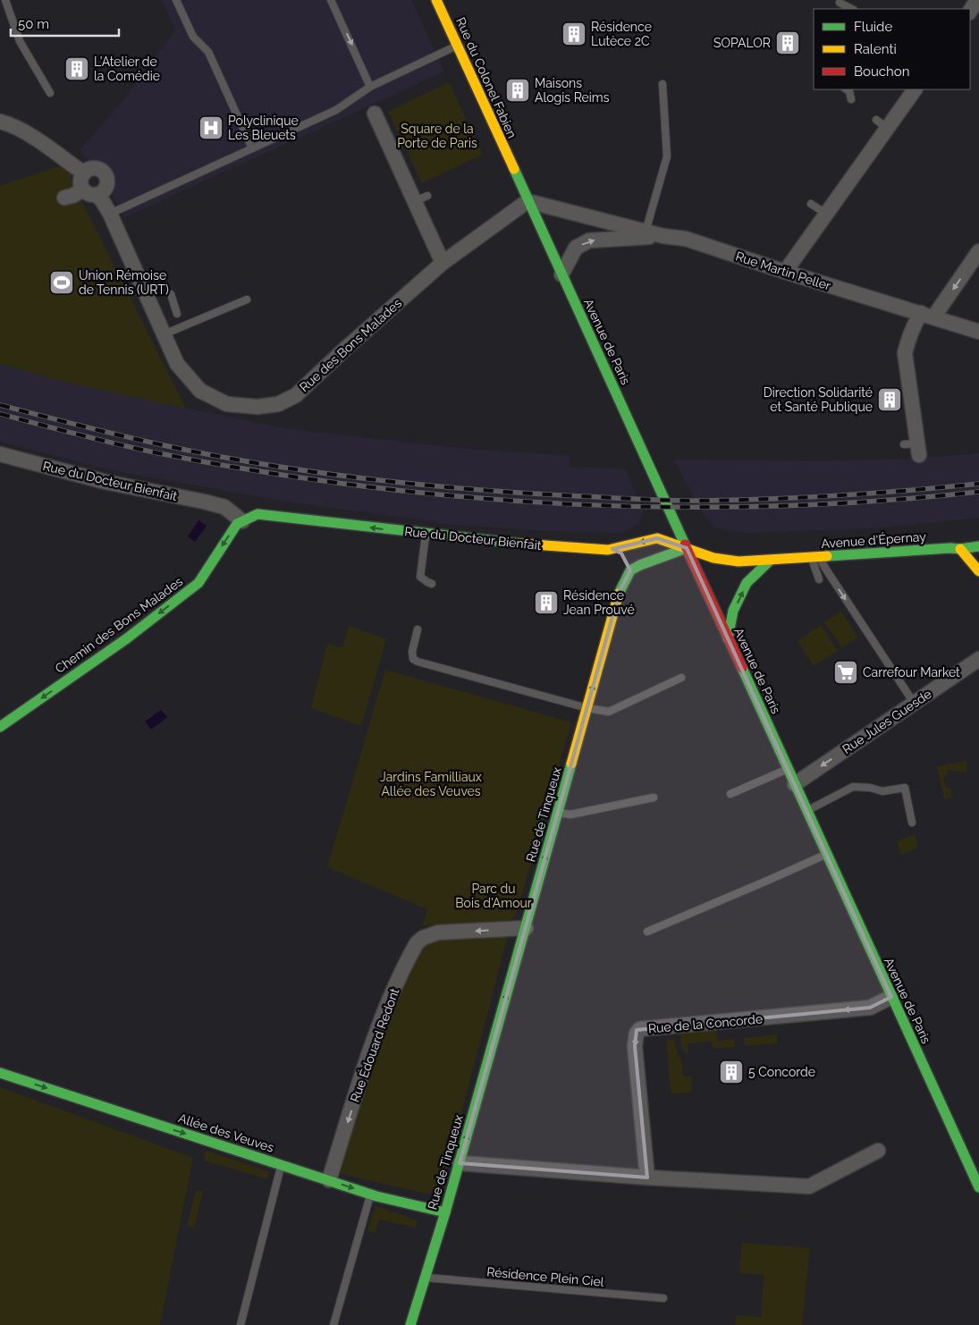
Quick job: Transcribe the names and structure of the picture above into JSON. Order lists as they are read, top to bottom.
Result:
{
  "streets": {
    "street": [
      "Rue du Colonel Fabien",
      "Rue Martin Peller",
      "Avenue de Paris",
      "Rue des Bons Malades",
      "Rue du Docteur Bienfait",
      "Avenue d'Épernay",
      "Chemin des Bons Malades",
      "Rue Jules Guesde",
      "Rue de Tinqueux",
      "Rue de la Concorde",
      "Rue Édouard Redont",
      "Allée des Veuves"
    ],
    "lane": ["Résidence Plein Ciel"]
  },
  "crossings": [
    ["Rue du Colonel Fabien", "Avenue de Paris"],
    ["Rue Martin Peller", "Avenue de Paris"],
    ["Rue Martin Peller", "Rue des Bons Malades"],
    ["Avenue de Paris", "Rue des Bons Malades"],
    ["Avenue de Paris", "Rue du Docteur Bienfait"],
    ["Avenue de Paris", "Avenue d'Épernay"],
    ["Avenue de Paris", "Rue Jules Guesde"],
    ["Avenue de Paris", "Rue de la Concorde"],
    ["Rue du Docteur Bienfait", "Avenue d'Épernay"],
    ["Rue du Docteur Bienfait", "Chemin des Bons Malades"],
    ["Rue du Docteur Bienfait", "Rue de Tinqueux"],
    ["Rue de Tinqueux", "Rue Édouard Redont"],
    ["Rue de Tinqueux", "Allée des Veuves"],
    ["Rue de Tinqueux", "Résidence Plein Ciel"],
    ["Rue Édouard Redont", "Allée des Veuves"]
  ],
  "one_way": [
    "Chemin des Bons Malades",
    "Rue Jules Guesde",
    "Rue de Tinqueux",
    "Rue Édouard Redont",
    "Allée des Veuves"
  ],
  "parks": ["Square de la Porte de Paris", "Jardins Familliaux Allée des Veuves", "Parc du Bois d'Amour"],
  "places": {
    "building": [
      "Résidence Lutèce 2C",
      "SOPALOR",
      "L'Atelier de la Comédie",
      "Maisons Alogis Reims",
      "Direction Solidarité et Santé Publique",
      "Résidence Jean Prouvé",
      "5 Concorde"
    ],
    "hospital": ["Polyclinique Les Bleuets"],
    "sports": ["Union Rémoise de Tennis (URT)"],
    "supermarket": ["Carrefour Market"]
  },
  "legend": ["Fluide", "Ralenti", "Bouchon"],
  "scale_bar": "50 m"
}
